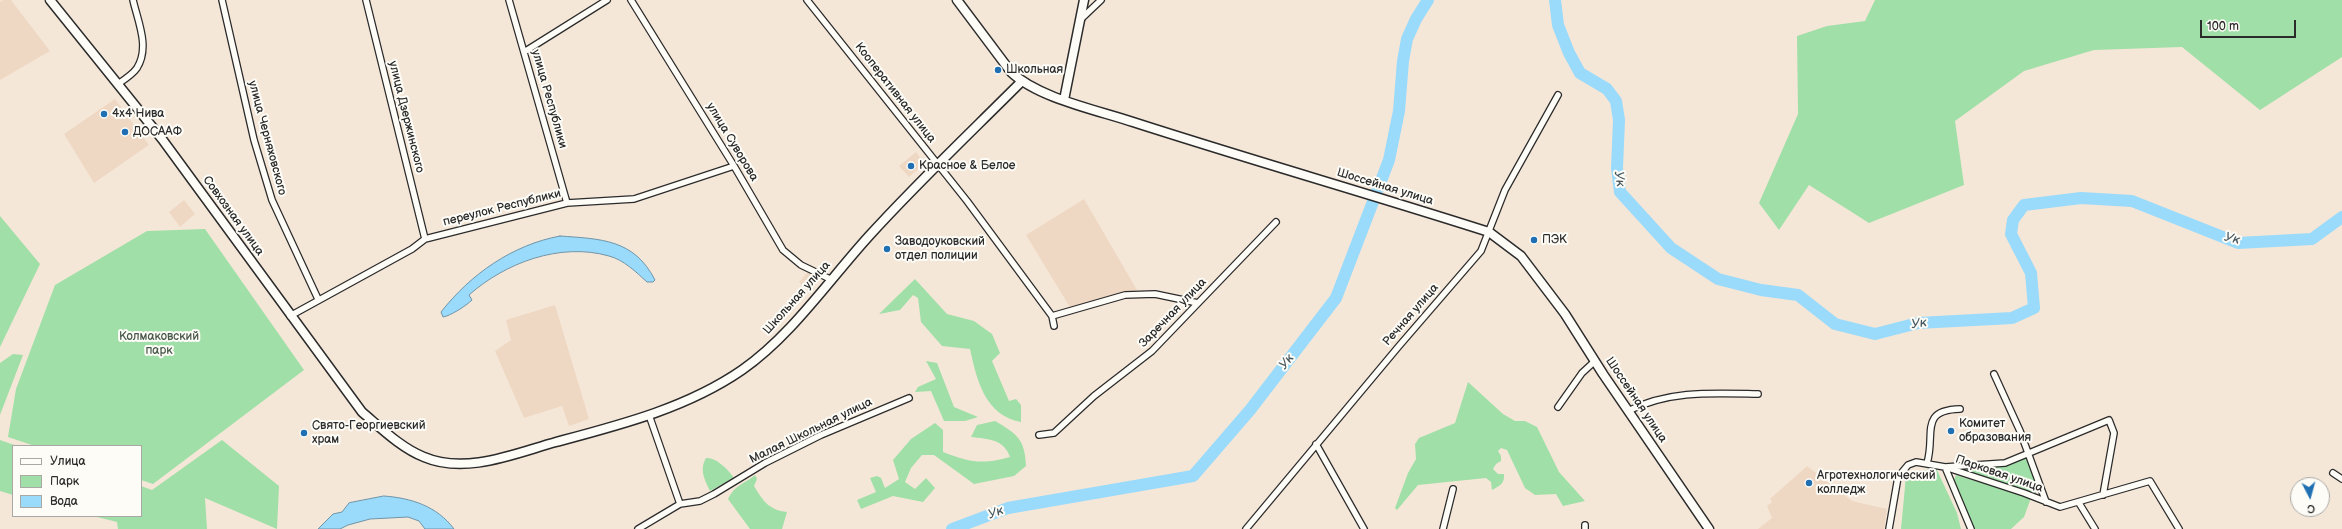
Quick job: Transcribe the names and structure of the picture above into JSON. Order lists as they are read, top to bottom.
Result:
{
  "streets": {
    "street": [
      "Кооперативная улица",
      "улица Республики",
      "улица Дзержинского",
      "улица Черняховского",
      "улица Суворова",
      "Шоссейная улица",
      "переулок Республики",
      "Совхозная улица",
      "Школьная улица",
      "Заречная улица",
      "Речная улица",
      "Малая Школьная улица",
      "Парковая улица"
    ]
  },
  "crossings": [
    ["Кооперативная улица", "Школьная улица"],
    ["улица Республики", "переулок Республики"],
    ["улица Дзержинского", "переулок Республики"],
    ["улица Черняховского", "переулок Республики"],
    ["улица Суворова", "переулок Республики"],
    ["улица Суворова", "Школьная улица"],
    ["Шоссейная улица", "Школьная улица"],
    ["Шоссейная улица", "Речная улица"],
    ["переулок Республики", "Совхозная улица"],
    ["Совхозная улица", "Школьная улица"]
  ],
  "water": ["Ук"],
  "parks": ["Колмаковский парк"],
  "places": [
    "Школьная",
    "4x4 Нива",
    "ДОСААФ",
    "Красное & Белое",
    "ПЭК",
    "Заводоуковский отдел полиции",
    "Комитет образования",
    "Свято-Георгиевский храм",
    "Агротехнологический колледж"
  ],
  "legend": ["Улица", "Парк", "Вода"],
  "scale_bar": "100 m",
  "north": "bottom"
}
